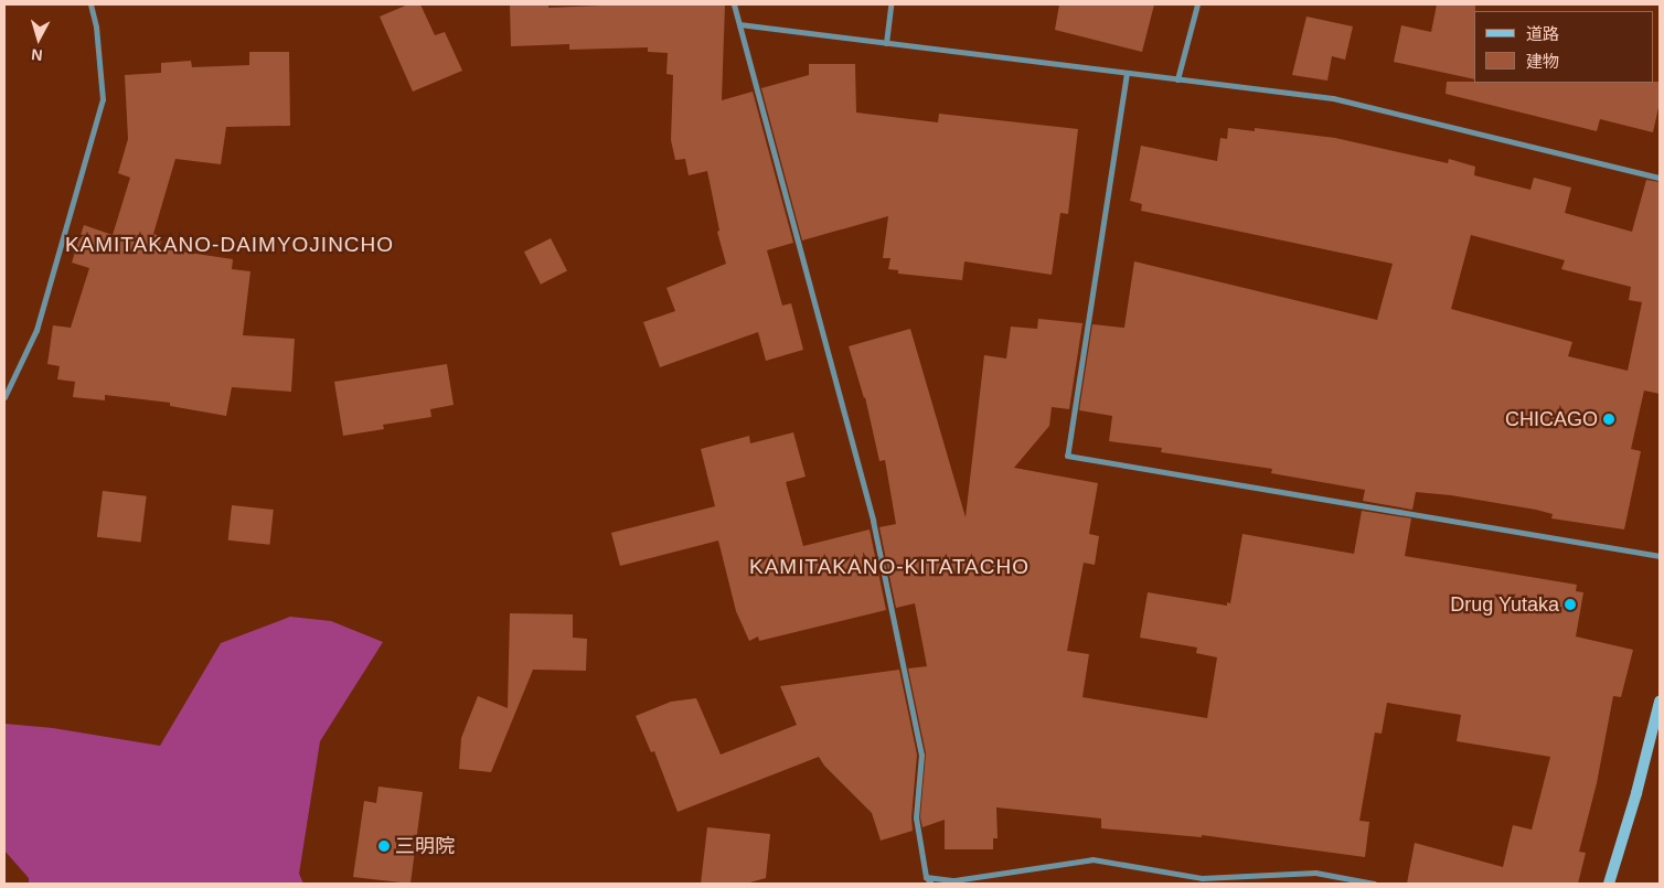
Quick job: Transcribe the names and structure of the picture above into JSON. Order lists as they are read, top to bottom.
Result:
{
  "districts": ["KAMITAKANO-DAIMYOJINCHO", "KAMITAKANO-KITATACHO"],
  "places": ["CHICAGO", "Drug Yutaka", "三明院"],
  "legend": ["道路", "建物"],
  "north": "bottom"
}
